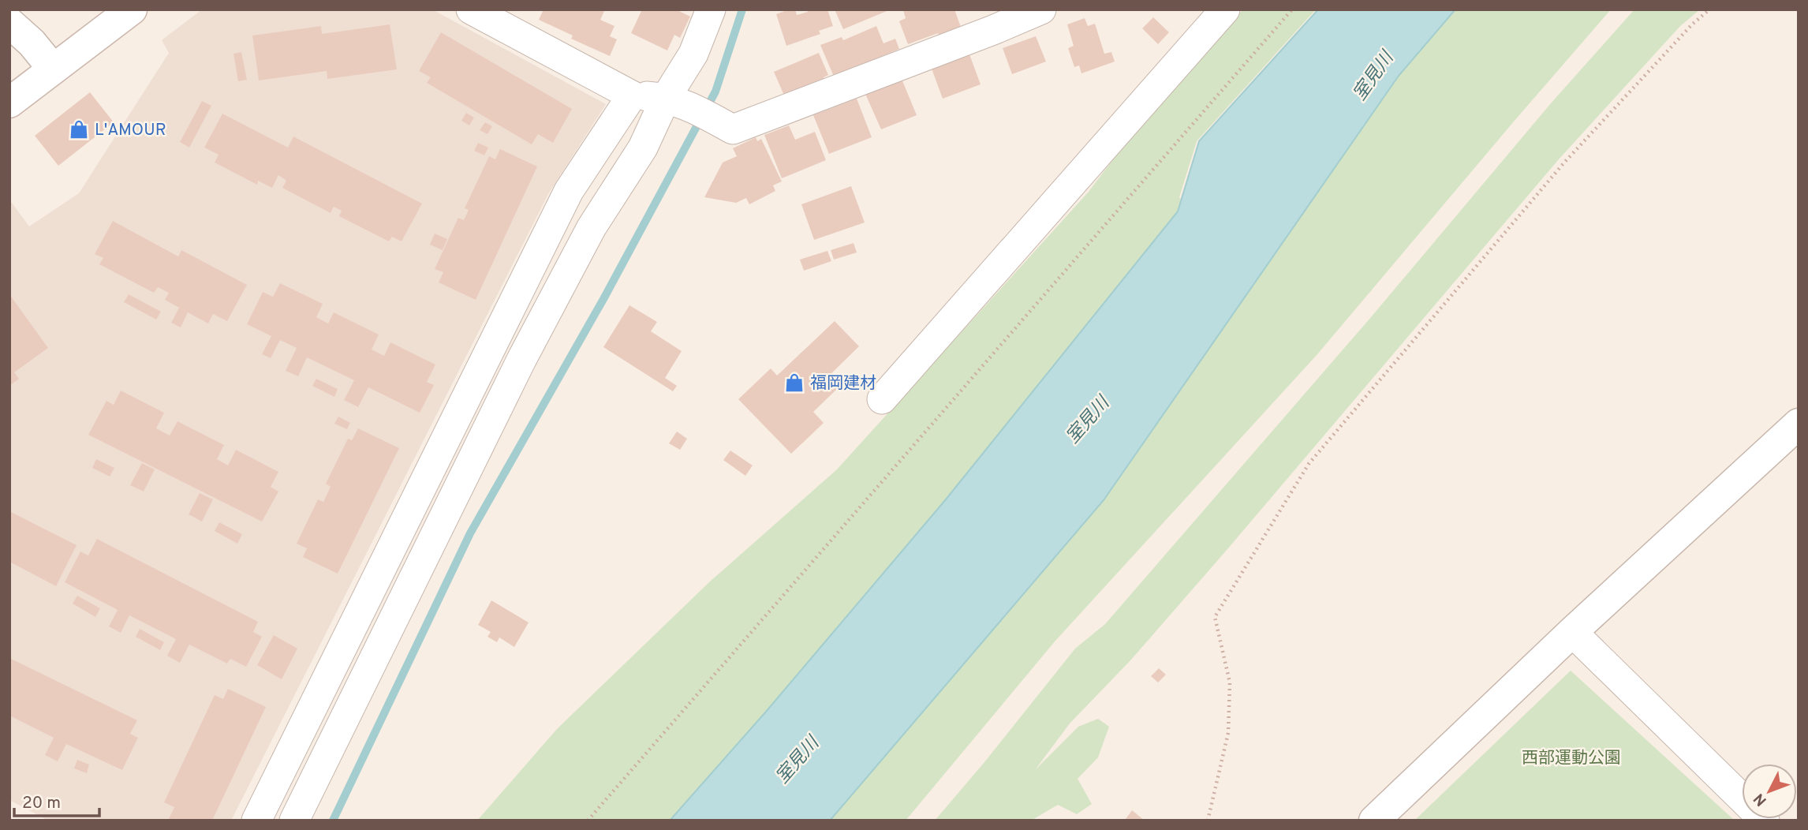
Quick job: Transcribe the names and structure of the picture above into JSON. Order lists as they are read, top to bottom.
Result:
{
  "water": ["室見川"],
  "parks": ["西部運動公園"],
  "places": {
    "shop": ["L'AMOUR", "福岡建材"]
  },
  "scale_bar": "20 m",
  "north": "bottom left"
}
